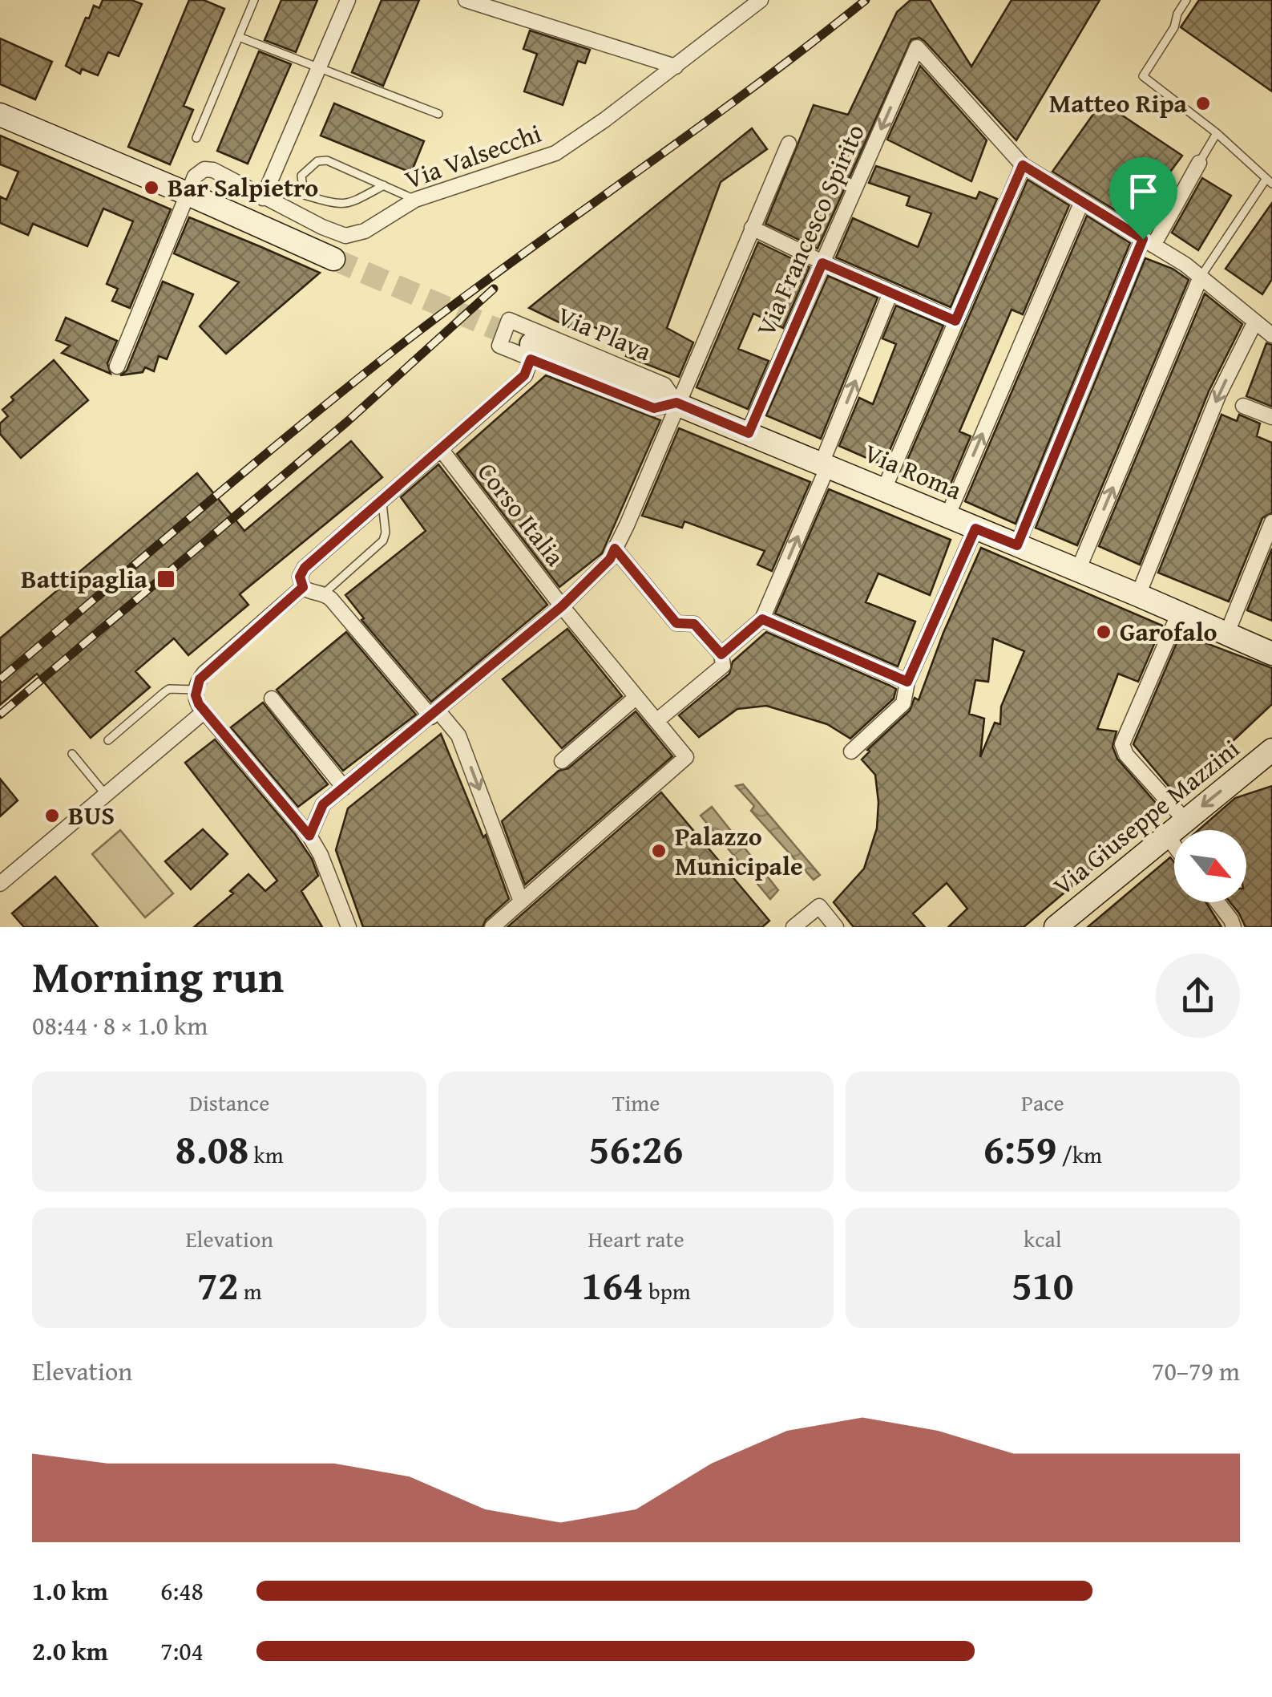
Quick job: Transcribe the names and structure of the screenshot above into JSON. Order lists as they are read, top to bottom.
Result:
{
  "streets": {
    "main road": ["Via Roma", "Via Giuseppe Mazzini"],
    "street": [
      "Via Valsecchi",
      "Via Francesco Spirito",
      "Via Plava",
      "Corso Italia"
    ]
  },
  "crossings": [
    ["Via Francesco Spirito", "Via Roma"],
    ["Via Plava", "Via Roma"],
    ["Via Plava", "Corso Italia"]
  ],
  "one_way": ["Via Giuseppe Mazzini"],
  "places": {
    "other": [
      "Matteo Ripa",
      "Bar Salpietro",
      "Garofalo",
      "BUS",
      "Palazzo Municipale"
    ],
    "transit": ["Battipaglia"]
  },
  "north": "bottom right",
  "page": {
    "heading": ["Morning run", "08:44 · 8 × 1.0 km"],
    "stats": [
      ["Distance", "8.08 km"],
      ["Time", "56:26"],
      ["Pace", "6:59 /km"],
      ["Elevation", "72 m"],
      ["Heart rate", "164 bpm"],
      ["kcal", "510"]
    ],
    "chart": ["Elevation", "70–79 m"],
    "list": [
      {
        "name": "1.0 km",
        "note": "6:48"
      },
      {
        "name": "2.0 km",
        "note": "7:04"
      }
    ]
  }
}
